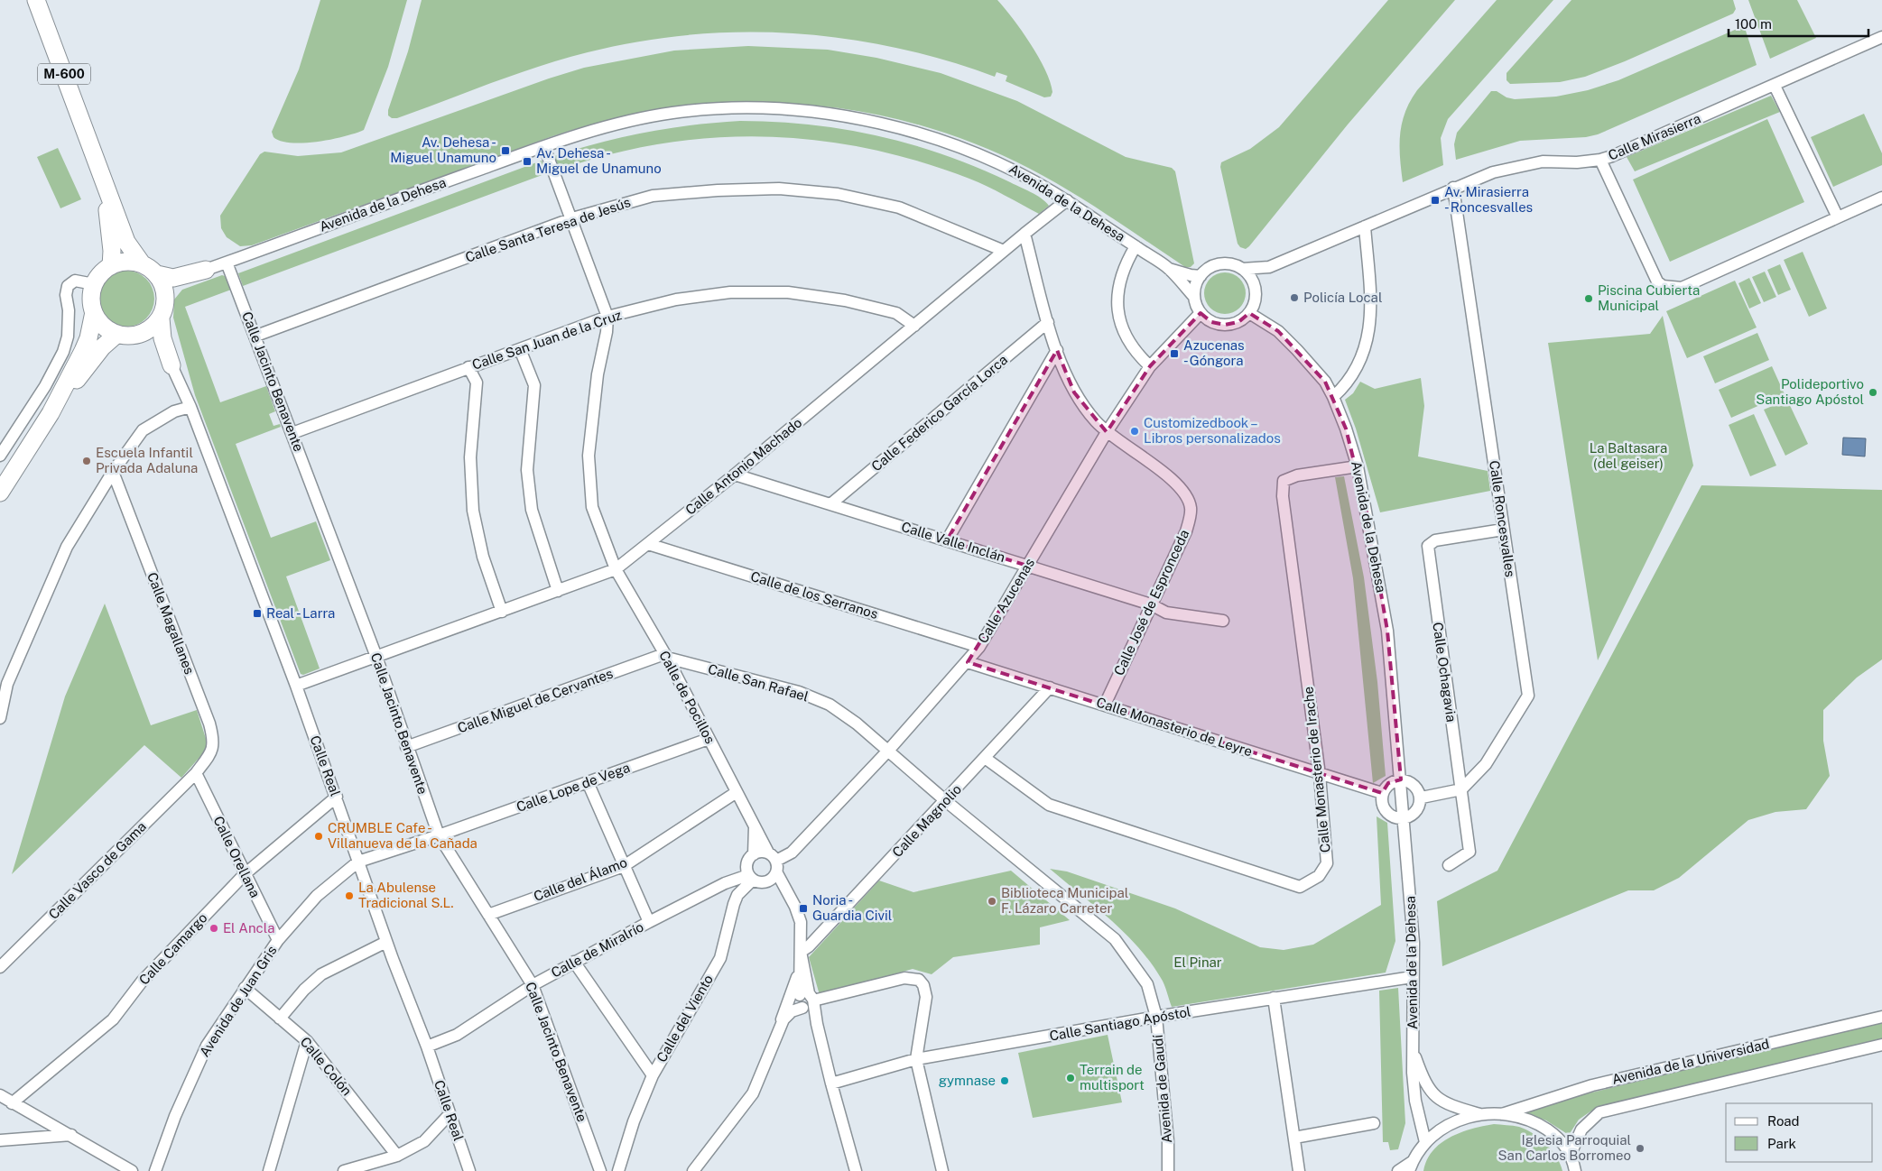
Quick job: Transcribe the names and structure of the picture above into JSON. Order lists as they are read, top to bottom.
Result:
{
  "streets": {
    "highway": ["M-600"],
    "street": [
      "Calle Mirasierra",
      "Avenida de la Dehesa",
      "Calle Santa Teresa de Jesús",
      "Calle San Juan de la Cruz",
      "Calle Jacinto Benavente",
      "Calle Federico García Lorca",
      "Calle Antonio Machado",
      "Calle Roncesvalles",
      "Calle Valle Inclán",
      "Calle de los Serranos",
      "Calle Azucenas",
      "Calle José de Espronceda",
      "Calle Magallanes",
      "Calle Ochagavia",
      "Calle San Rafael",
      "Calle de Pocillos",
      "Calle Miguel de Cervantes",
      "Calle Monasterio de Leyre",
      "Calle Real",
      "Calle Monasterio de Irache",
      "Calle Lope de Vega",
      "Calle Magnolio",
      "Calle Orellana",
      "Calle Vasco de Gama",
      "Calle del Álamo",
      "Calle Camargo",
      "Calle de Miralrío",
      "Avenida de Juan Gris",
      "Calle del Viento",
      "Calle Santiago Apóstol",
      "Avenida de la Universidad",
      "Calle Colón",
      "Avenida de Gaudí"
    ]
  },
  "crossings": [
    ["Calle Mirasierra", "Avenida de la Dehesa"],
    ["Calle Mirasierra", "Calle Roncesvalles"],
    ["Calle Mirasierra", "Calle Azucenas"],
    ["Avenida de la Dehesa", "Calle Jacinto Benavente"],
    ["Avenida de la Dehesa", "Calle Antonio Machado"],
    ["Avenida de la Dehesa", "Calle Azucenas"],
    ["Avenida de la Dehesa", "Calle Monasterio de Irache"],
    ["Avenida de la Dehesa", "Calle Santiago Apóstol"],
    ["Calle Santa Teresa de Jesús", "Calle Jacinto Benavente"],
    ["Calle Santa Teresa de Jesús", "Calle Antonio Machado"],
    ["Calle San Juan de la Cruz", "Calle Jacinto Benavente"],
    ["Calle San Juan de la Cruz", "Calle Antonio Machado"],
    ["Calle San Juan de la Cruz", "Calle de Pocillos"],
    ["Calle Jacinto Benavente", "Calle Antonio Machado"],
    ["Calle Jacinto Benavente", "Calle Miguel de Cervantes"],
    ["Calle Jacinto Benavente", "Calle Lope de Vega"],
    ["Calle Jacinto Benavente", "Calle del Álamo"],
    ["Calle Jacinto Benavente", "Calle de Miralrío"],
    ["Calle Jacinto Benavente", "Avenida de Juan Gris"],
    ["Calle Federico García Lorca", "Calle Valle Inclán"],
    ["Calle Federico García Lorca", "Calle José de Espronceda"],
    ["Calle Antonio Machado", "Calle Valle Inclán"],
    ["Calle Antonio Machado", "Calle de los Serranos"],
    ["Calle Antonio Machado", "Calle José de Espronceda"],
    ["Calle Antonio Machado", "Calle de Pocillos"],
    ["Calle Antonio Machado", "Calle Real"],
    ["Calle Roncesvalles", "Calle Ochagavia"],
    ["Calle Valle Inclán", "Calle Azucenas"],
    ["Calle Valle Inclán", "Calle José de Espronceda"],
    ["Calle de los Serranos", "Calle Azucenas"],
    ["Calle Azucenas", "Calle José de Espronceda"],
    ["Calle Azucenas", "Calle San Rafael"],
    ["Calle Azucenas", "Calle de Pocillos"],
    ["Calle Azucenas", "Calle Monasterio de Leyre"],
    ["Calle Azucenas", "Calle de Miralrío"],
    ["Calle Azucenas", "Calle del Viento"],
    ["Calle José de Espronceda", "Calle Monasterio de Leyre"],
    ["Calle Magallanes", "Calle Orellana"],
    ["Calle Magallanes", "Calle Vasco de Gama"],
    ["Calle San Rafael", "Calle de Pocillos"],
    ["Calle San Rafael", "Calle Miguel de Cervantes"],
    ["Calle San Rafael", "Calle Magnolio"],
    ["Calle San Rafael", "Avenida de Gaudí"],
    ["Calle de Pocillos", "Calle Miguel de Cervantes"],
    ["Calle de Pocillos", "Calle Lope de Vega"],
    ["Calle de Pocillos", "Calle del Álamo"],
    ["Calle de Pocillos", "Calle de Miralrío"],
    ["Calle de Pocillos", "Calle del Viento"],
    ["Calle Monasterio de Leyre", "Calle Monasterio de Irache"],
    ["Calle Monasterio de Leyre", "Calle Magnolio"],
    ["Calle Real", "Calle Camargo"],
    ["Calle Real", "Calle de Miralrío"],
    ["Calle Real", "Avenida de Juan Gris"],
    ["Calle Monasterio de Irache", "Calle Magnolio"],
    ["Calle Lope de Vega", "Avenida de Juan Gris"],
    ["Calle Magnolio", "Avenida de Gaudí"],
    ["Calle Orellana", "Calle Vasco de Gama"],
    ["Calle Orellana", "Calle Camargo"],
    ["Calle Orellana", "Avenida de Juan Gris"],
    ["Calle de Miralrío", "Calle del Viento"],
    ["Avenida de Juan Gris", "Calle Colón"],
    ["Calle Santiago Apóstol", "Avenida de Gaudí"]
  ],
  "parks": ["La Baltasara (del geiser)", "El Pinar"],
  "places": {
    "transit": [
      "Av. Dehesa - Miguel Unamuno",
      "Av. Dehesa - Miguel de Unamuno",
      "Av. Mirasierra - Roncesvalles",
      "Azucenas - Góngora",
      "Real - Larra",
      "Noria - Guardia Civil"
    ],
    "other": [
      "Policía Local",
      "Piscina Cubierta Municipal",
      "Polideportivo Santiago Apóstol",
      "Customizedbook – Libros personalizados",
      "Escuela Infantil Privada Adaluna",
      "CRUMBLE Cafe - Villanueva de la Cañada",
      "La Abulense Tradicional S.L.",
      "Biblioteca Municipal F. Lázaro Carreter",
      "El Ancla",
      "Terrain de multisport",
      "gymnase",
      "Iglesia Parroquial San Carlos Borromeo"
    ]
  },
  "legend": ["Road", "Park"],
  "scale_bar": "100 m"
}
